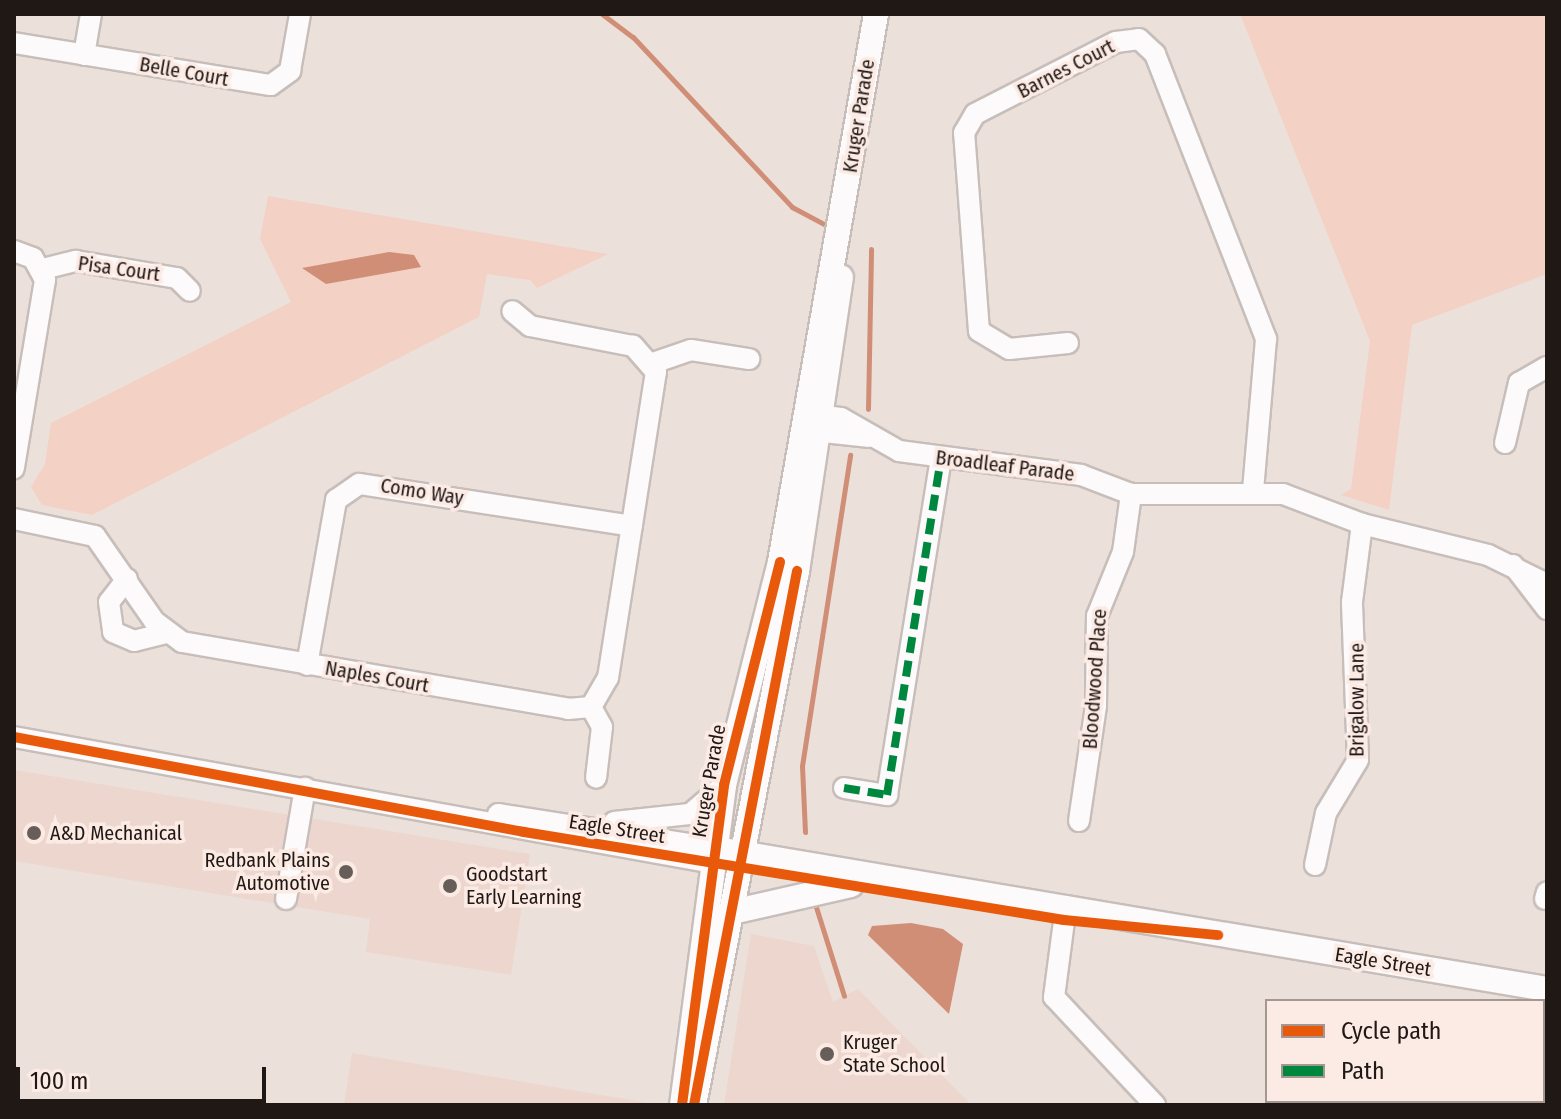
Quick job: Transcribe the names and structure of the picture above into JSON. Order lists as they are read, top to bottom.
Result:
{
  "streets": {
    "street": [
      "Barnes Court",
      "Belle Court",
      "Kruger Parade",
      "Pisa Court",
      "Broadleaf Parade",
      "Como Way",
      "Naples Court",
      "Bloodwood Place",
      "Brigalow Lane",
      "Eagle Street"
    ]
  },
  "crossings": [
    ["Barnes Court", "Broadleaf Parade"],
    ["Kruger Parade", "Broadleaf Parade"],
    ["Kruger Parade", "Eagle Street"],
    ["Broadleaf Parade", "Bloodwood Place"],
    ["Broadleaf Parade", "Brigalow Lane"],
    ["Como Way", "Naples Court"]
  ],
  "places": [
    "A&D Mechanical",
    "Redbank Plains Automotive",
    "Goodstart Early Learning",
    "Kruger State School"
  ],
  "legend": ["Cycle path", "Path"],
  "scale_bar": "100 m"
}
